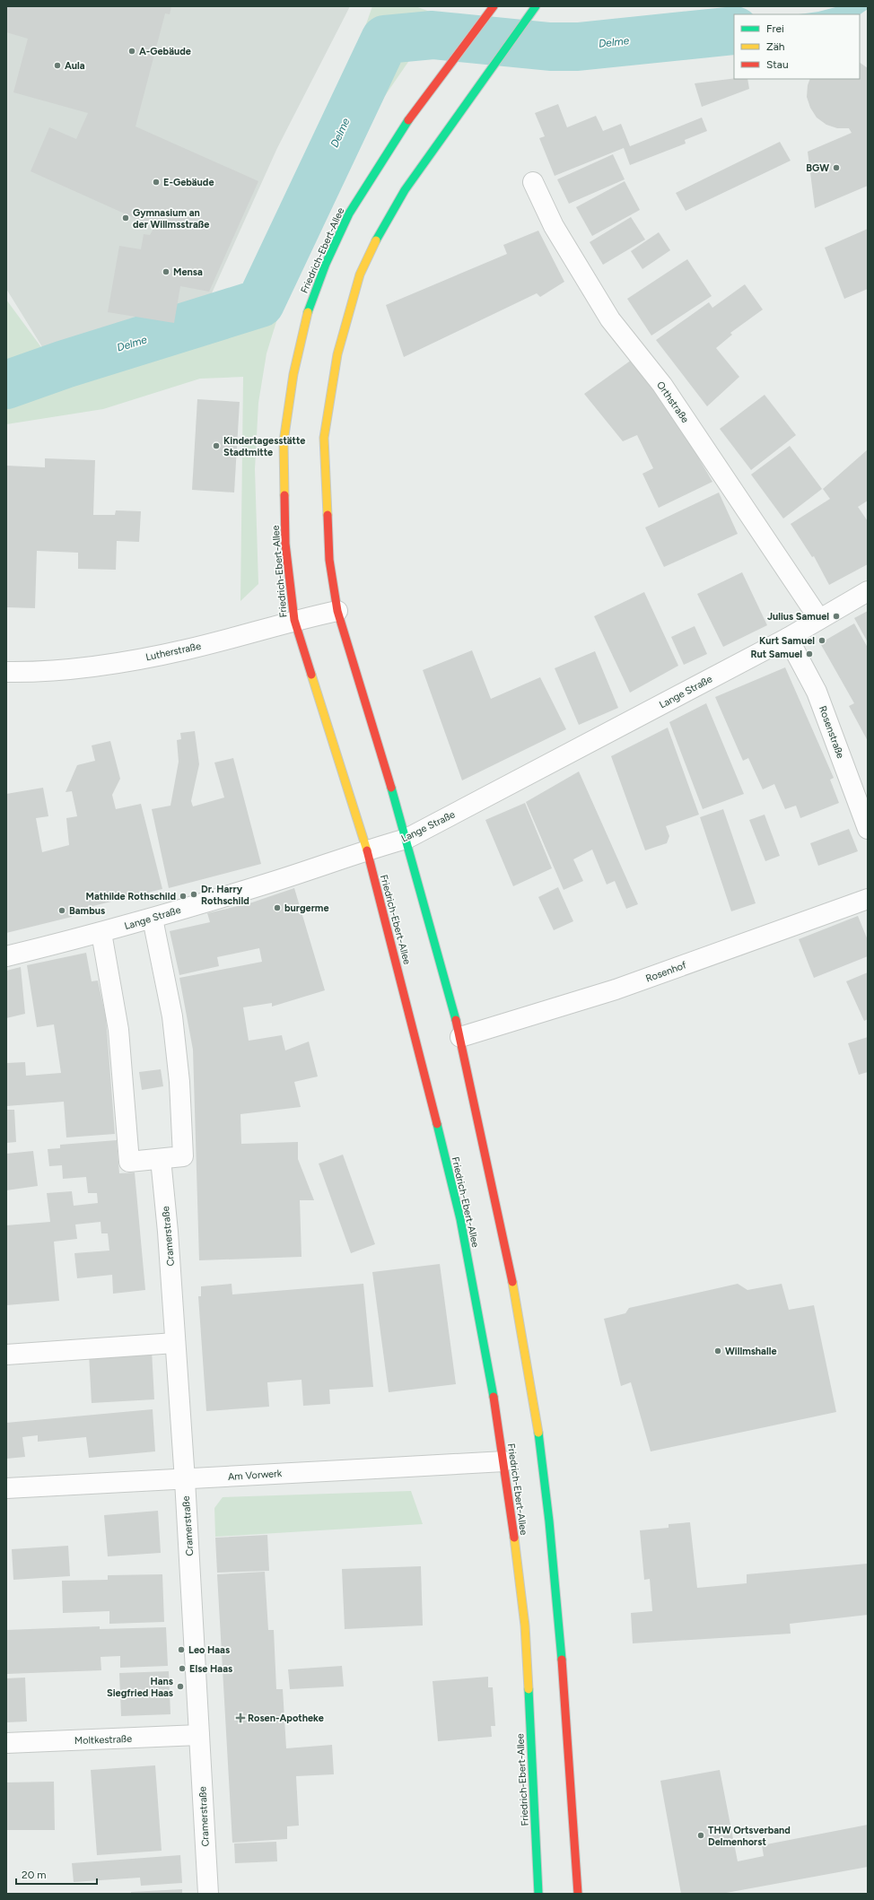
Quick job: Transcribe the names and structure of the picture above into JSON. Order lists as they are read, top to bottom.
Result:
{
  "streets": {
    "main road": ["Friedrich-Ebert-Allee"],
    "street": [
      "Orthstraße",
      "Lutherstraße",
      "Lange Straße",
      "Rosenstraße",
      "Rosenhof",
      "Cramerstraße",
      "Am Vorwerk",
      "Moltkestraße"
    ]
  },
  "crossings": [
    ["Friedrich-Ebert-Allee", "Lutherstraße"],
    ["Friedrich-Ebert-Allee", "Lange Straße"],
    ["Friedrich-Ebert-Allee", "Am Vorwerk"],
    ["Orthstraße", "Lange Straße"],
    ["Lange Straße", "Rosenstraße"],
    ["Cramerstraße", "Am Vorwerk"],
    ["Cramerstraße", "Moltkestraße"]
  ],
  "water": ["Delme"],
  "places": {
    "other": [
      "A-Gebäude",
      "Aula",
      "BGW",
      "E-Gebäude",
      "Gymnasium an der Willmsstraße",
      "Mensa",
      "Kindertagesstätte Stadtmitte",
      "Julius Samuel",
      "Kurt Samuel",
      "Rut Samuel",
      "Dr. Harry Rothschild",
      "Mathilde Rothschild",
      "burgerme",
      "Bambus",
      "Willmshalle",
      "Leo Haas",
      "Else Haas",
      "Hans Siegfried Haas",
      "THW Ortsverband Delmenhorst"
    ],
    "health": ["Rosen-Apotheke"]
  },
  "legend": ["Frei", "Zäh", "Stau"],
  "scale_bar": "20 m"
}
